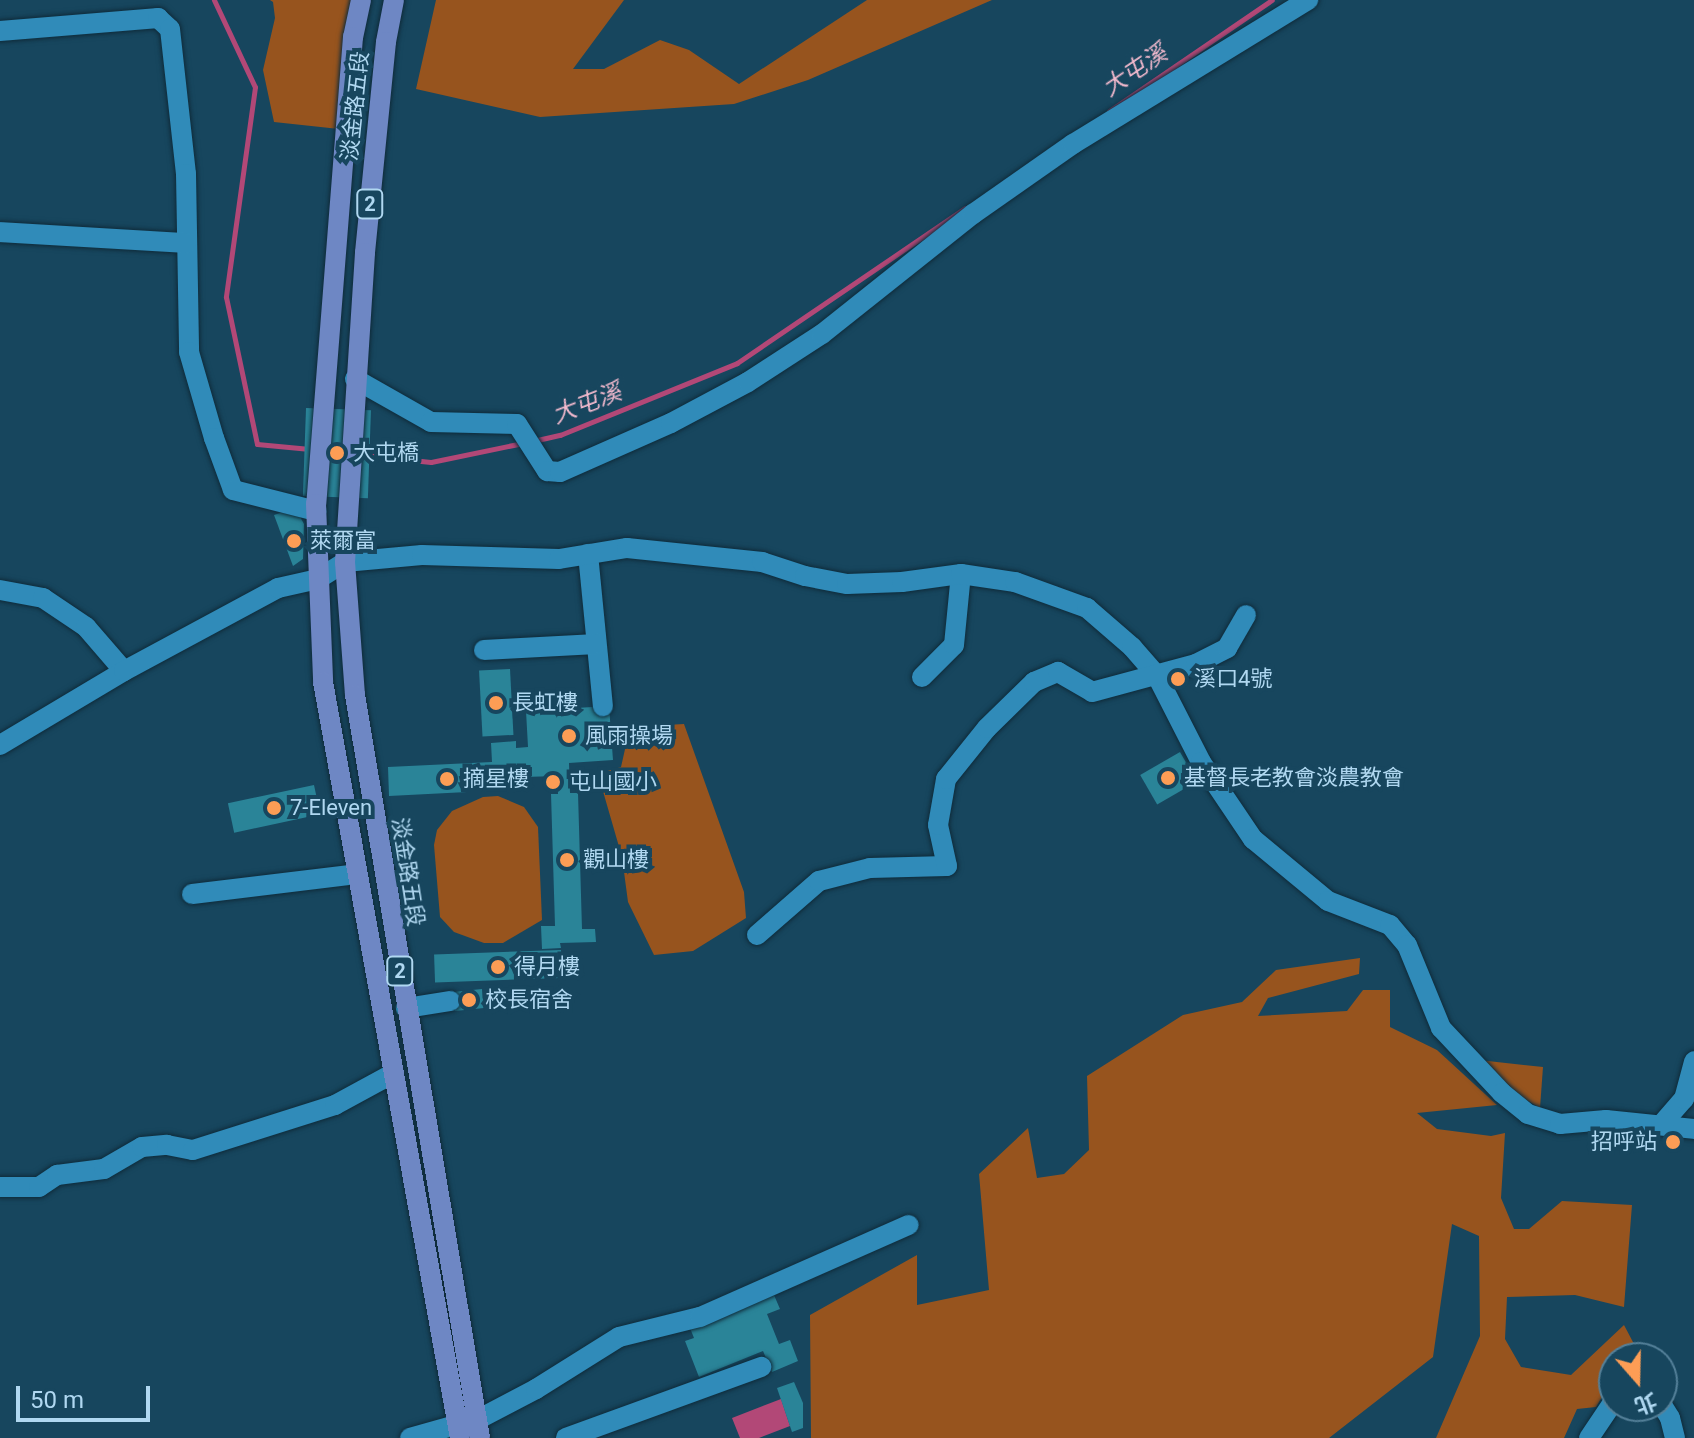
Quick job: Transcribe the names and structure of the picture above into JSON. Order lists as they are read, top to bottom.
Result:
{
  "streets": {
    "main road": ["淡金路五段", "2"]
  },
  "crossings": [
    ["淡金路五段", "2"]
  ],
  "water": ["大屯溪"],
  "places": [
    "大屯橋",
    "萊爾富",
    "溪口4號",
    "長虹樓",
    "風雨操場",
    "基督長老教會淡農教會",
    "摘星樓",
    "屯山國小",
    "7-Eleven",
    "觀山樓",
    "得月樓",
    "校長宿舍",
    "招呼站"
  ],
  "scale_bar": "50 m",
  "north": "bottom"
}
